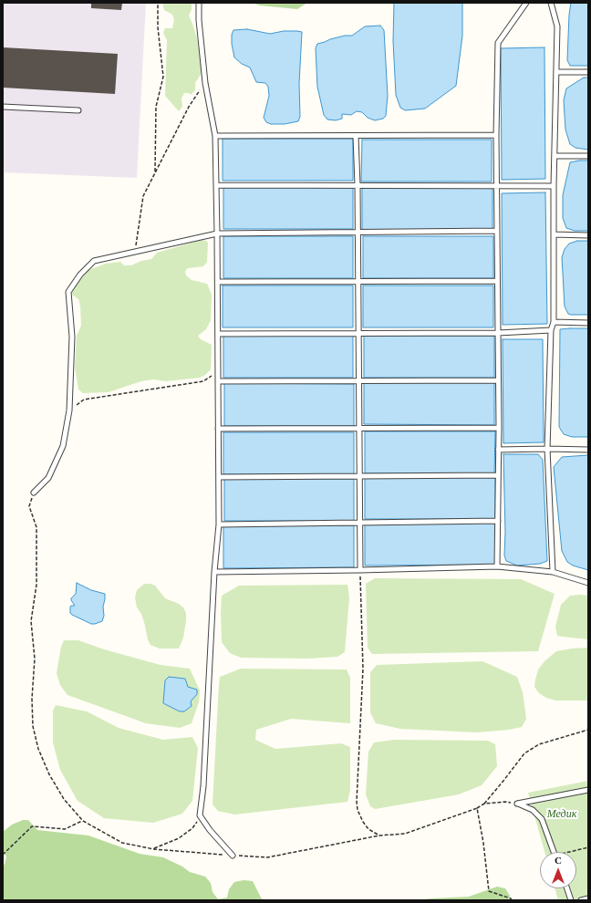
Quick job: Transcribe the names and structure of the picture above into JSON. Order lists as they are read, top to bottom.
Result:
{
  "parks": ["Медик"],
  "north": "top"
}
